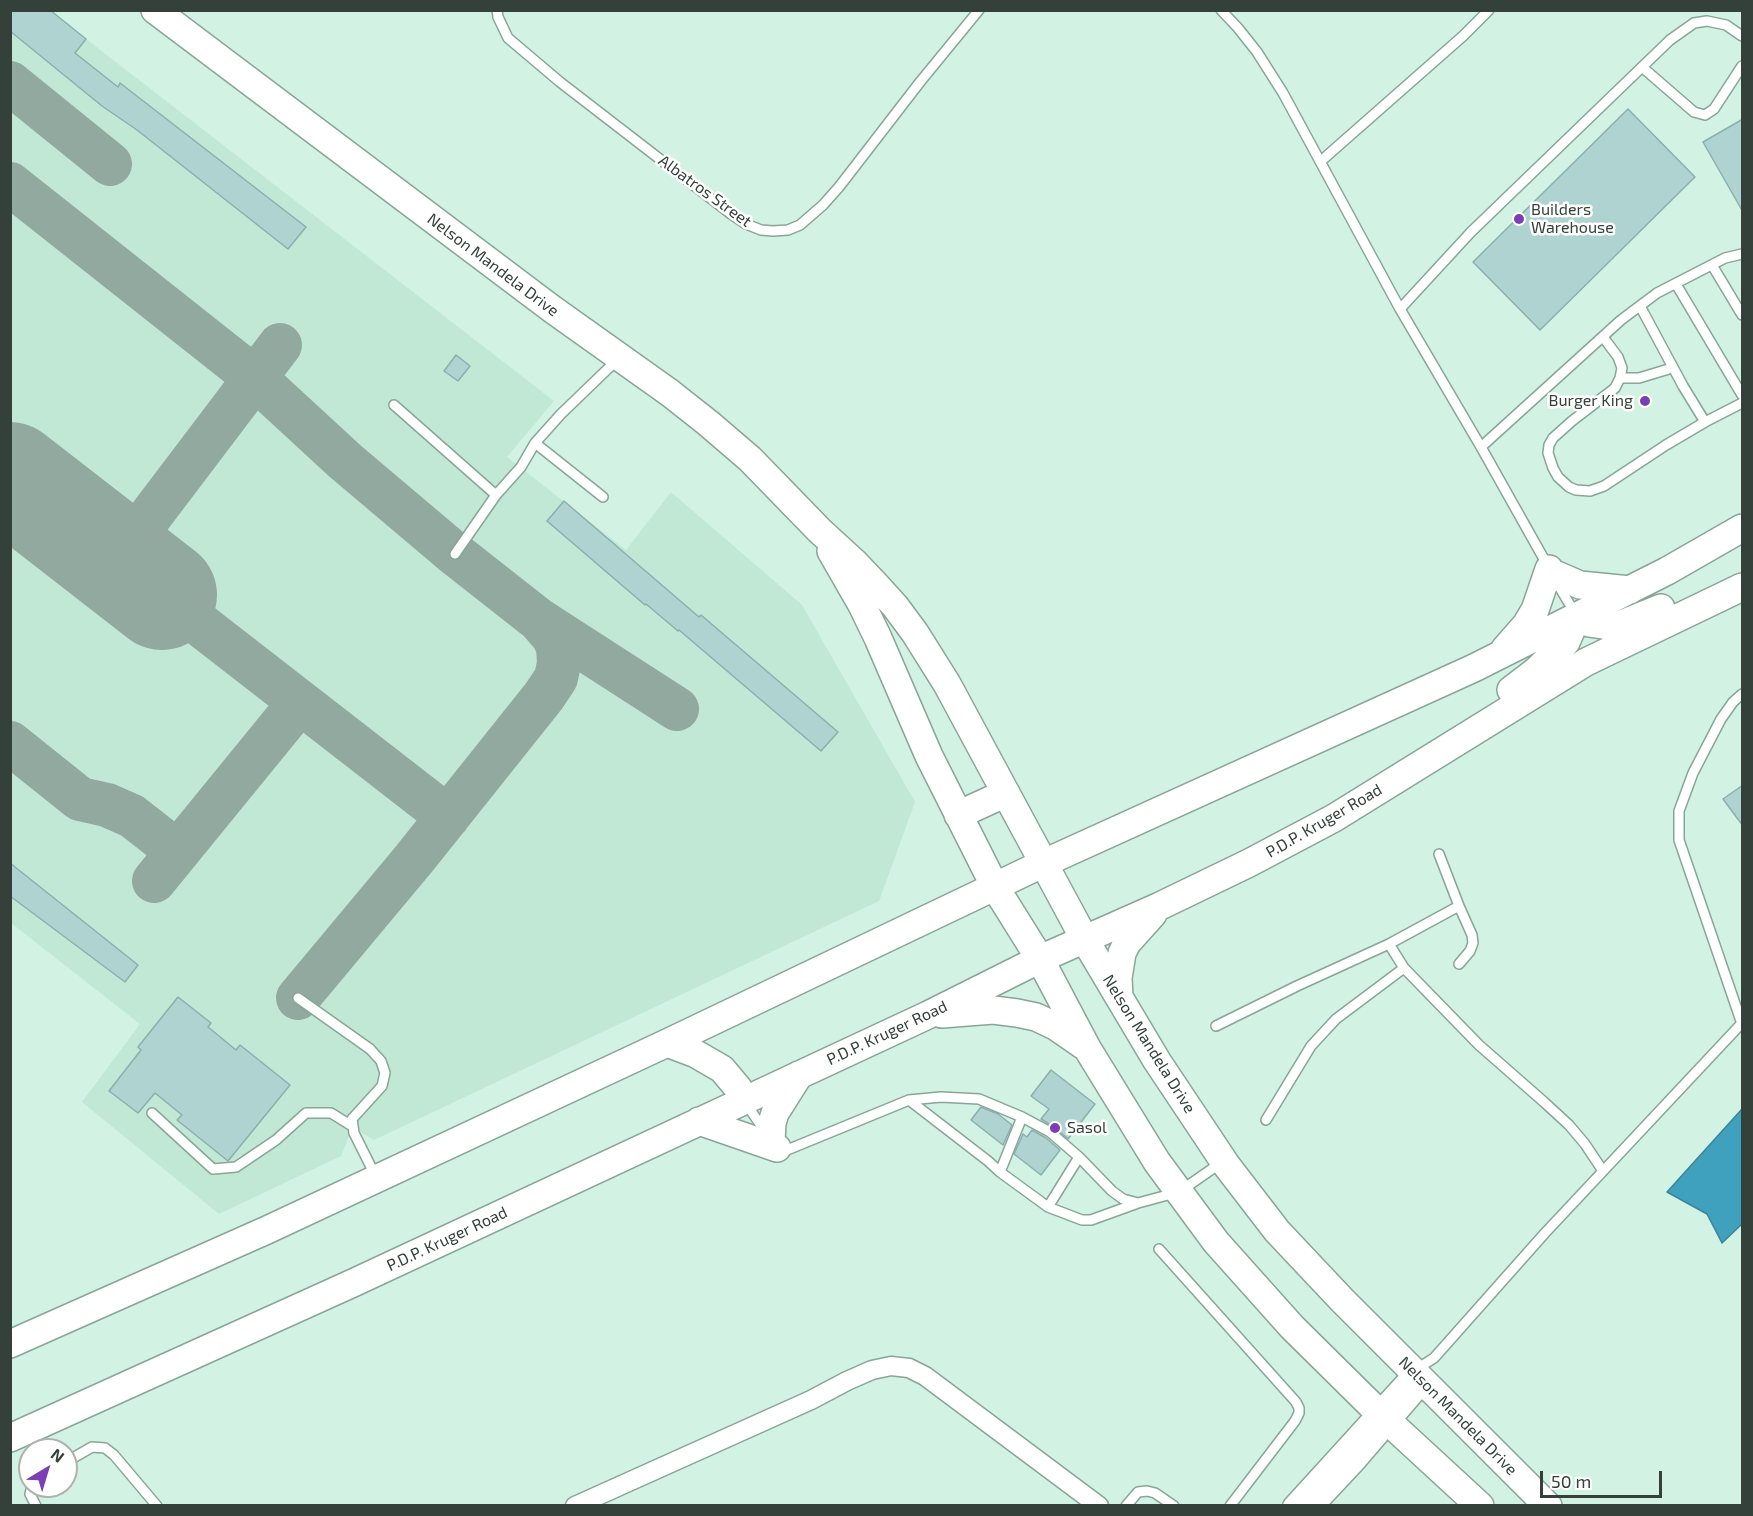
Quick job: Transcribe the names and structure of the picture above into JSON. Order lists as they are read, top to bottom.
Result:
{
  "streets": {
    "street": ["Nelson Mandela Drive", "P.D.P. Kruger Road"],
    "lane": ["Albatros Street"]
  },
  "crossings": [
    ["Nelson Mandela Drive", "P.D.P. Kruger Road"]
  ],
  "places": ["Builders Warehouse", "Burger King", "Sasol"],
  "scale_bar": "50 m",
  "north": "top right"
}
